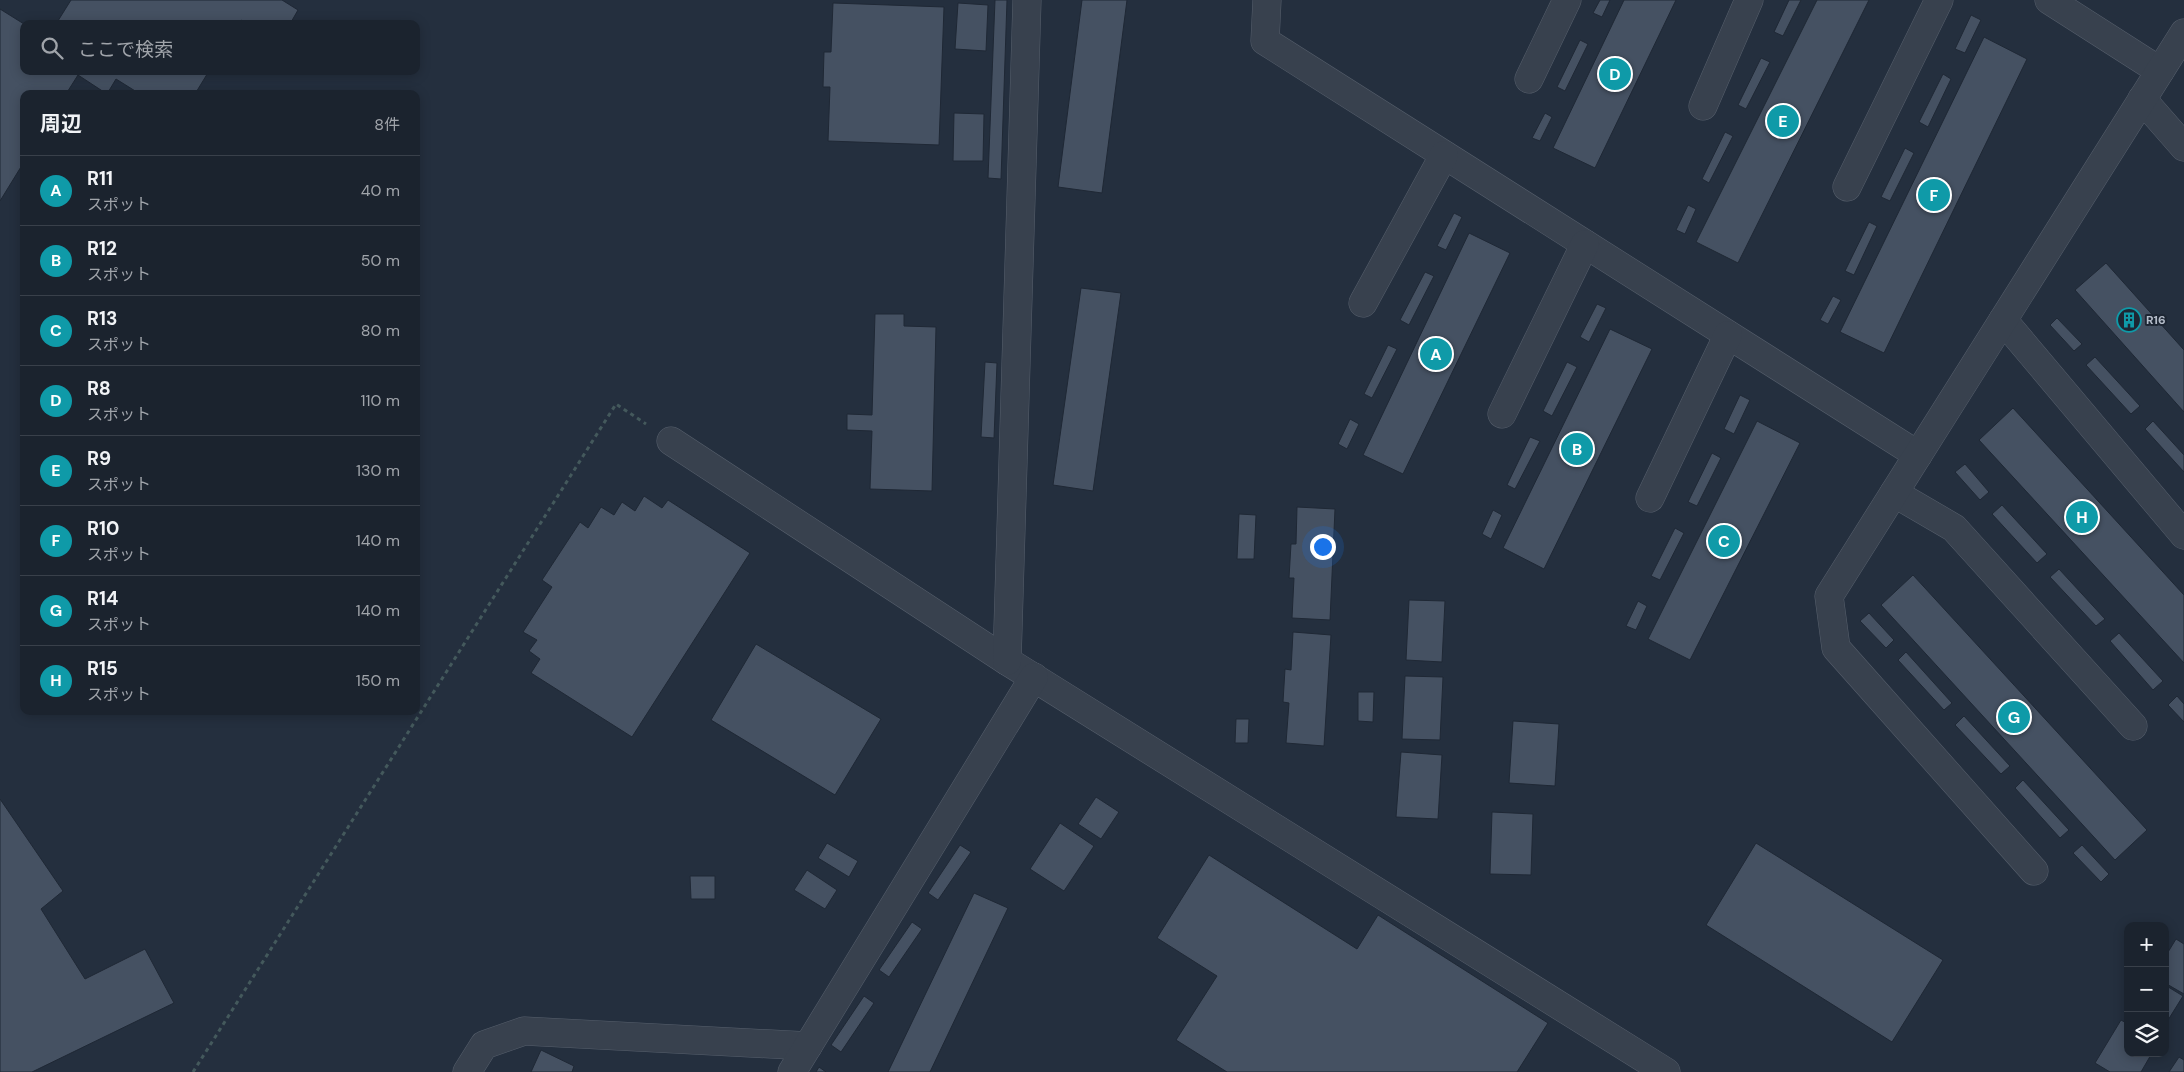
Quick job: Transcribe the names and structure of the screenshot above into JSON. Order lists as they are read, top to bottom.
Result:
{
  "places": {
    "building": ["R16"]
  },
  "page": {
    "search": "ここで検索",
    "pins": [
      "D",
      "E",
      "F",
      "A",
      "B",
      "H",
      "C",
      "G"
    ],
    "heading": ["周辺", "8件"],
    "list": [
      {
        "mark": "A",
        "name": "R11",
        "note": "スポット",
        "value": "40 m"
      },
      {
        "mark": "B",
        "name": "R12",
        "note": "スポット",
        "value": "50 m"
      },
      {
        "mark": "C",
        "name": "R13",
        "note": "スポット",
        "value": "80 m"
      },
      {
        "mark": "D",
        "name": "R8",
        "note": "スポット",
        "value": "110 m"
      },
      {
        "mark": "E",
        "name": "R9",
        "note": "スポット",
        "value": "130 m"
      },
      {
        "mark": "F",
        "name": "R10",
        "note": "スポット",
        "value": "140 m"
      },
      {
        "mark": "G",
        "name": "R14",
        "note": "スポット",
        "value": "140 m"
      },
      {
        "mark": "H",
        "name": "R15",
        "note": "スポット",
        "value": "150 m"
      }
    ],
    "map_buttons": ["+", "−"]
  }
}
